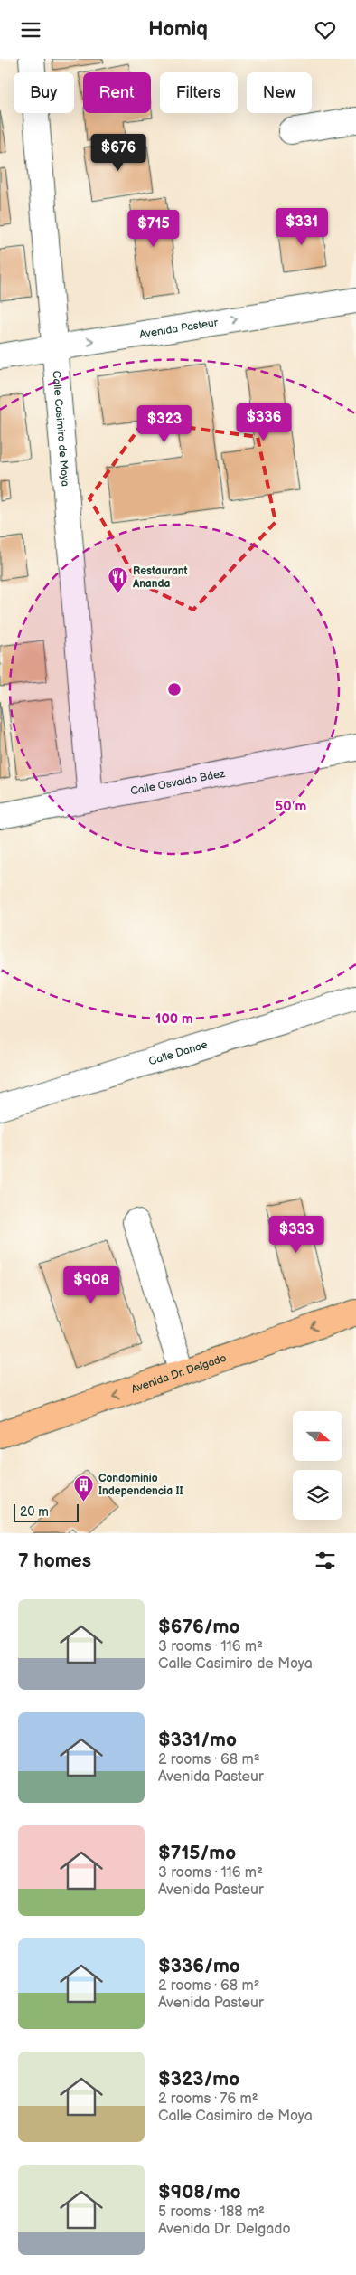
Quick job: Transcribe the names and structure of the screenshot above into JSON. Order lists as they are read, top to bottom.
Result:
{
  "streets": {
    "main road": ["Avenida Dr. Delgado"],
    "street": [
      "Avenida Pasteur",
      "Calle Casimiro de Moya",
      "Calle Osvaldo Báez",
      "Calle Danae"
    ]
  },
  "crossings": [
    ["Avenida Pasteur", "Calle Casimiro de Moya"],
    ["Calle Casimiro de Moya", "Calle Osvaldo Báez"]
  ],
  "one_way": ["Avenida Pasteur", "Avenida Dr. Delgado"],
  "places": {
    "restaurant": ["Restaurant Ananda"],
    "building": ["Condominio Independencia II"]
  },
  "scale_bar": "20 m",
  "north": "right",
  "page": {
    "header": "Homiq",
    "chip": [
      "Buy",
      "Rent",
      "Filters",
      "New"
    ],
    "price": [
      "$676",
      "$331",
      "$715",
      "$336",
      "$323",
      "$333",
      "$908"
    ],
    "scale": "20 m",
    "heading": "7 homes",
    "list": [
      {
        "name": "$676/mo",
        "note": "3 rooms · 116 m² · Calle Casimiro de Moya"
      },
      {
        "name": "$331/mo",
        "note": "2 rooms · 68 m² · Avenida Pasteur"
      },
      {
        "name": "$715/mo",
        "note": "3 rooms · 116 m² · Avenida Pasteur"
      },
      {
        "name": "$336/mo",
        "note": "2 rooms · 68 m² · Avenida Pasteur"
      },
      {
        "name": "$323/mo",
        "note": "2 rooms · 76 m² · Calle Casimiro de Moya"
      },
      {
        "name": "$908/mo",
        "note": "5 rooms · 188 m² · Avenida Dr. Delgado"
      }
    ]
  },
  "rings": ["50 m", "100 m"]
}
